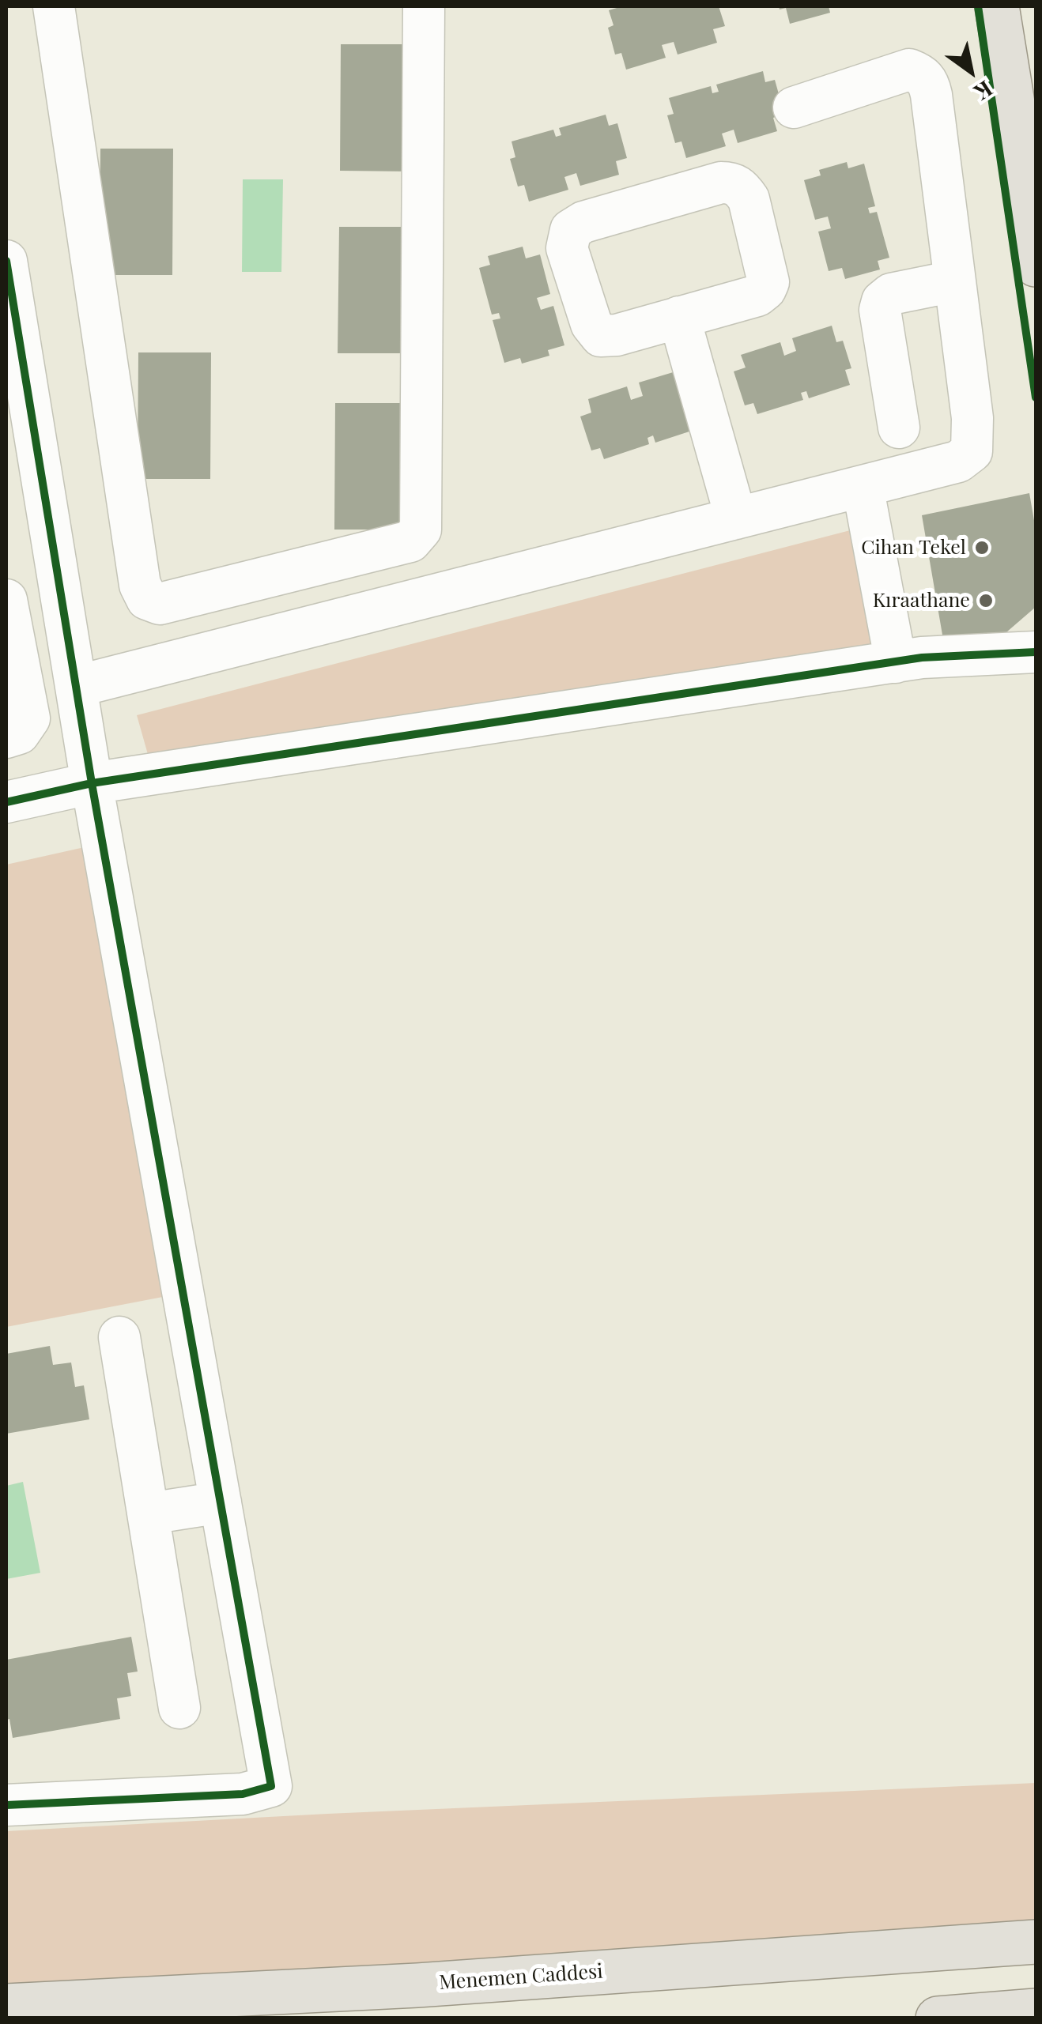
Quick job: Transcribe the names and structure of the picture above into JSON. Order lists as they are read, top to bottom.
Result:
{
  "streets": {
    "main road": ["Menemen Caddesi"]
  },
  "places": ["Cihan Tekel", "Kıraathane"],
  "north": "bottom right"
}
